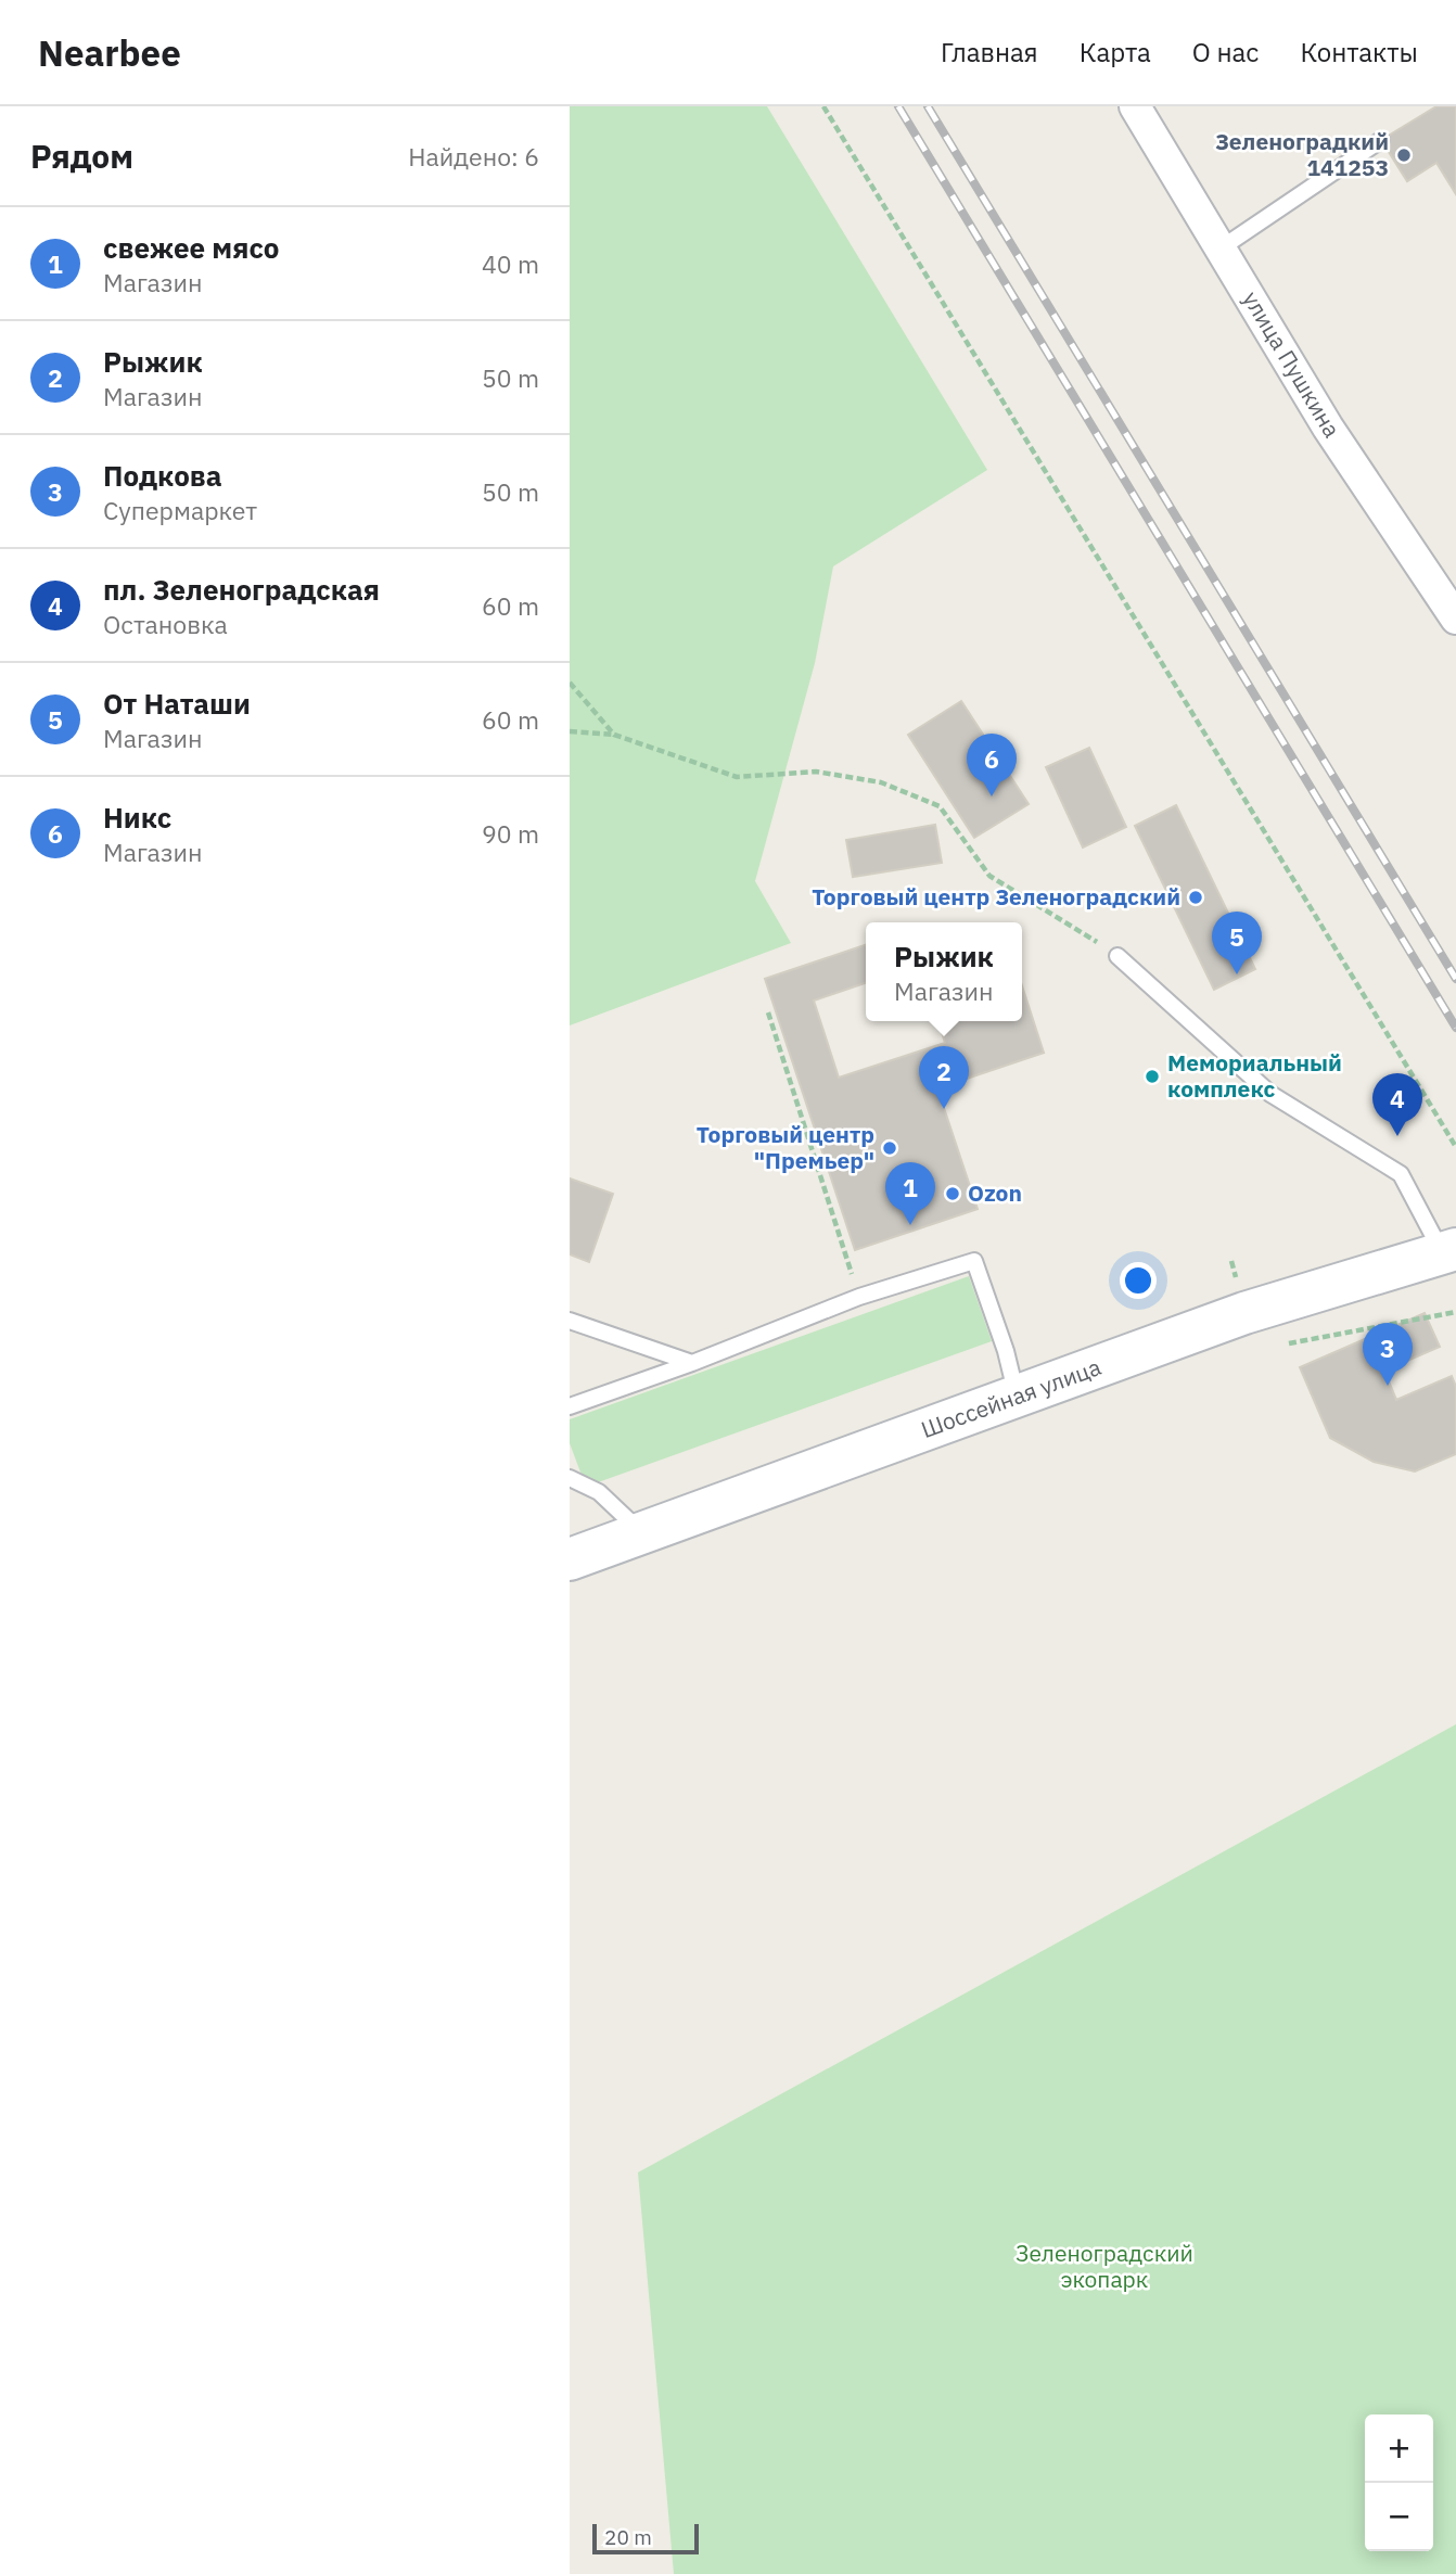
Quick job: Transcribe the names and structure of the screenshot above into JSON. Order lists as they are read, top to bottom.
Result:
{
  "streets": {
    "street": ["улица Пушкина", "Шоссейная улица"]
  },
  "parks": ["Зеленоградский экопарк"],
  "places": [
    "Зеленоградкий 141253",
    "Торговый центр Зеленоградский",
    "Мемориальный комплекс",
    "Торговый центр \"Премьер\"",
    "Ozon"
  ],
  "scale_bar": "20 m",
  "page": {
    "header": "Nearbee",
    "nav": [
      "Главная",
      "Карта",
      "О нас",
      "Контакты"
    ],
    "heading": ["Рядом", "Найдено: 6"],
    "list": [
      {
        "mark": "1",
        "name": "свежее мясо",
        "note": "Магазин",
        "value": "40 m"
      },
      {
        "mark": "2",
        "name": "Рыжик",
        "note": "Магазин",
        "value": "50 m"
      },
      {
        "mark": "3",
        "name": "Подкова",
        "note": "Супермаркет",
        "value": "50 m"
      },
      {
        "mark": "4",
        "name": "пл. Зеленоградская",
        "note": "Остановка",
        "value": "60 m"
      },
      {
        "mark": "5",
        "name": "От Наташи",
        "note": "Магазин",
        "value": "60 m"
      },
      {
        "mark": "6",
        "name": "Никс",
        "note": "Магазин",
        "value": "90 m"
      }
    ],
    "pins": [
      "6",
      "5",
      "2",
      "4",
      "1",
      "3"
    ],
    "popup": ["Рыжик", "Магазин"],
    "map_buttons": ["+", "−"],
    "scale": "20 m"
  }
}
